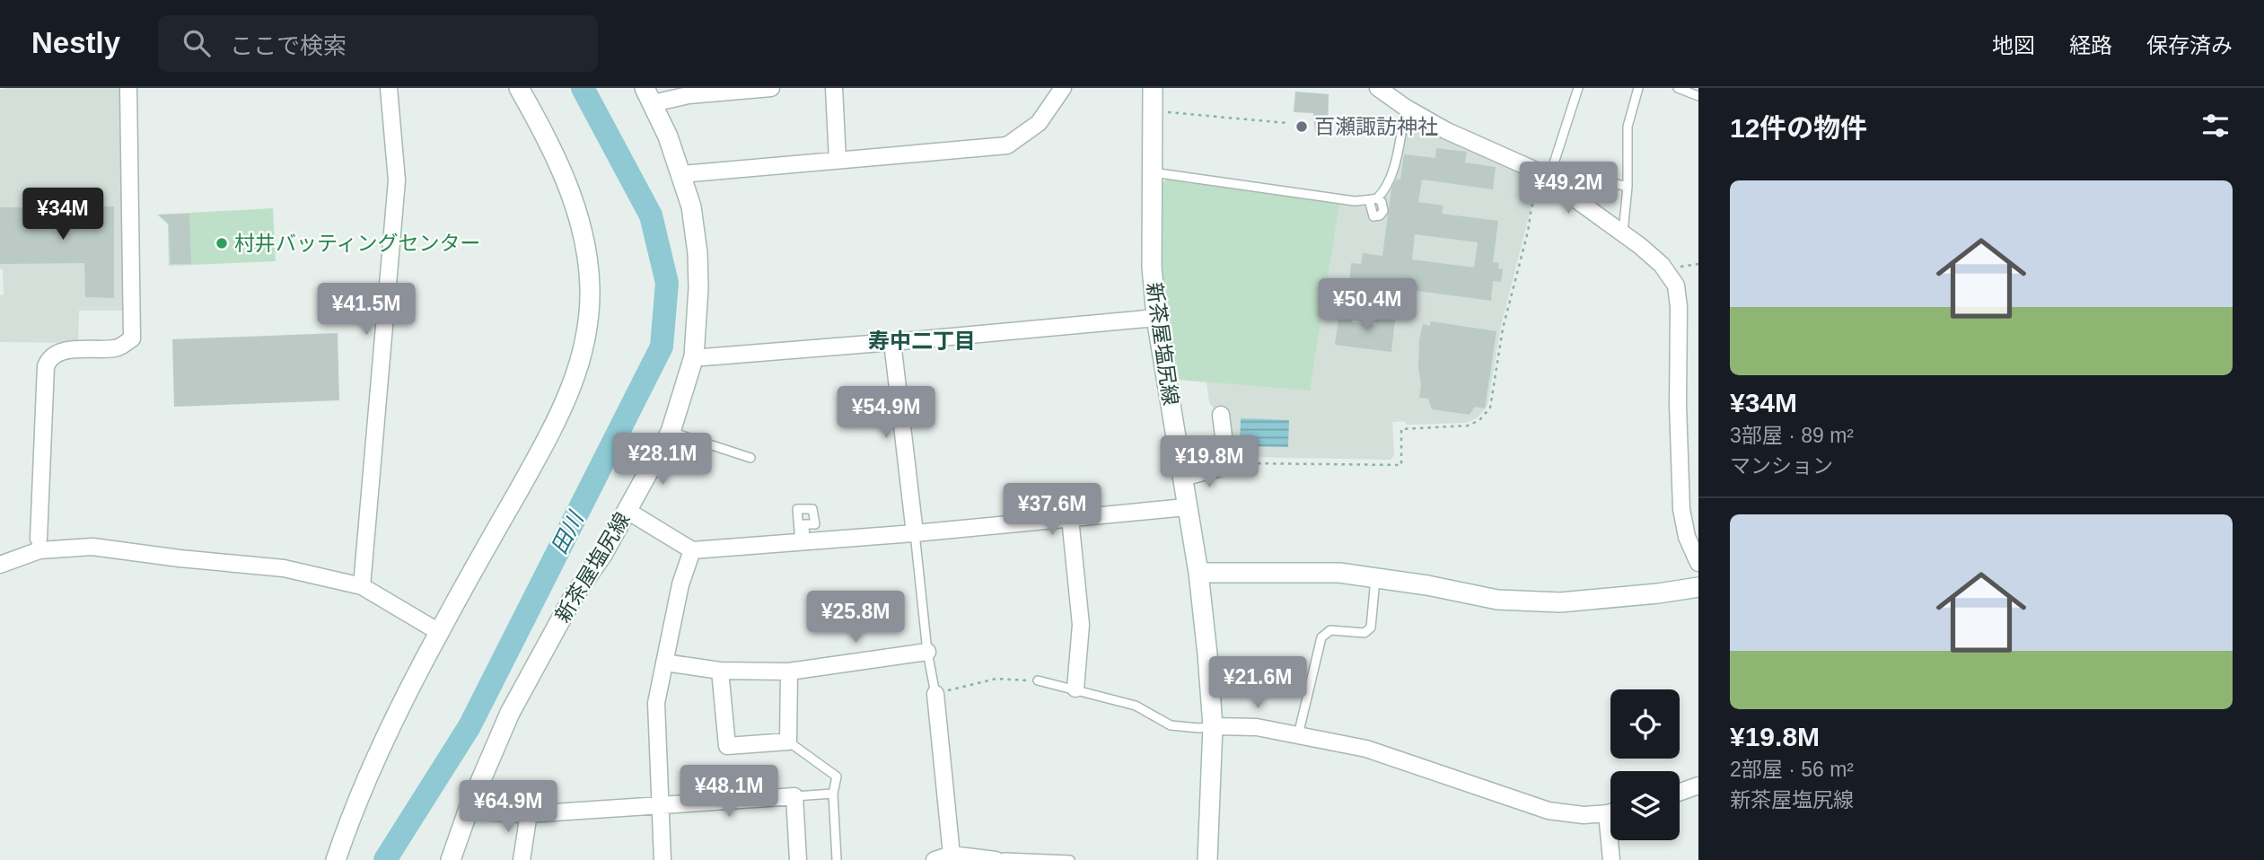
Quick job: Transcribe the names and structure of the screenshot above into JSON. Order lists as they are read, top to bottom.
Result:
{
  "streets": {
    "main road": ["新茶屋塩尻線"]
  },
  "districts": ["寿中二丁目"],
  "water": ["田川"],
  "places": ["百瀬諏訪神社", "村井バッティングセンター"],
  "page": {
    "header": "Nestly",
    "search": "ここで検索",
    "nav": ["地図", "経路", "保存済み"],
    "heading": "12件の物件",
    "price": [
      "¥49.2M",
      "¥34M",
      "¥50.4M",
      "¥41.5M",
      "¥54.9M",
      "¥28.1M",
      "¥19.8M",
      "¥37.6M",
      "¥25.8M",
      "¥21.6M",
      "¥48.1M",
      "¥64.9M"
    ],
    "list": [
      {
        "name": "¥34M",
        "note": "3部屋 · 89 m² · マンション"
      },
      {
        "name": "¥19.8M",
        "note": "2部屋 · 56 m² · 新茶屋塩尻線"
      }
    ]
  }
}
